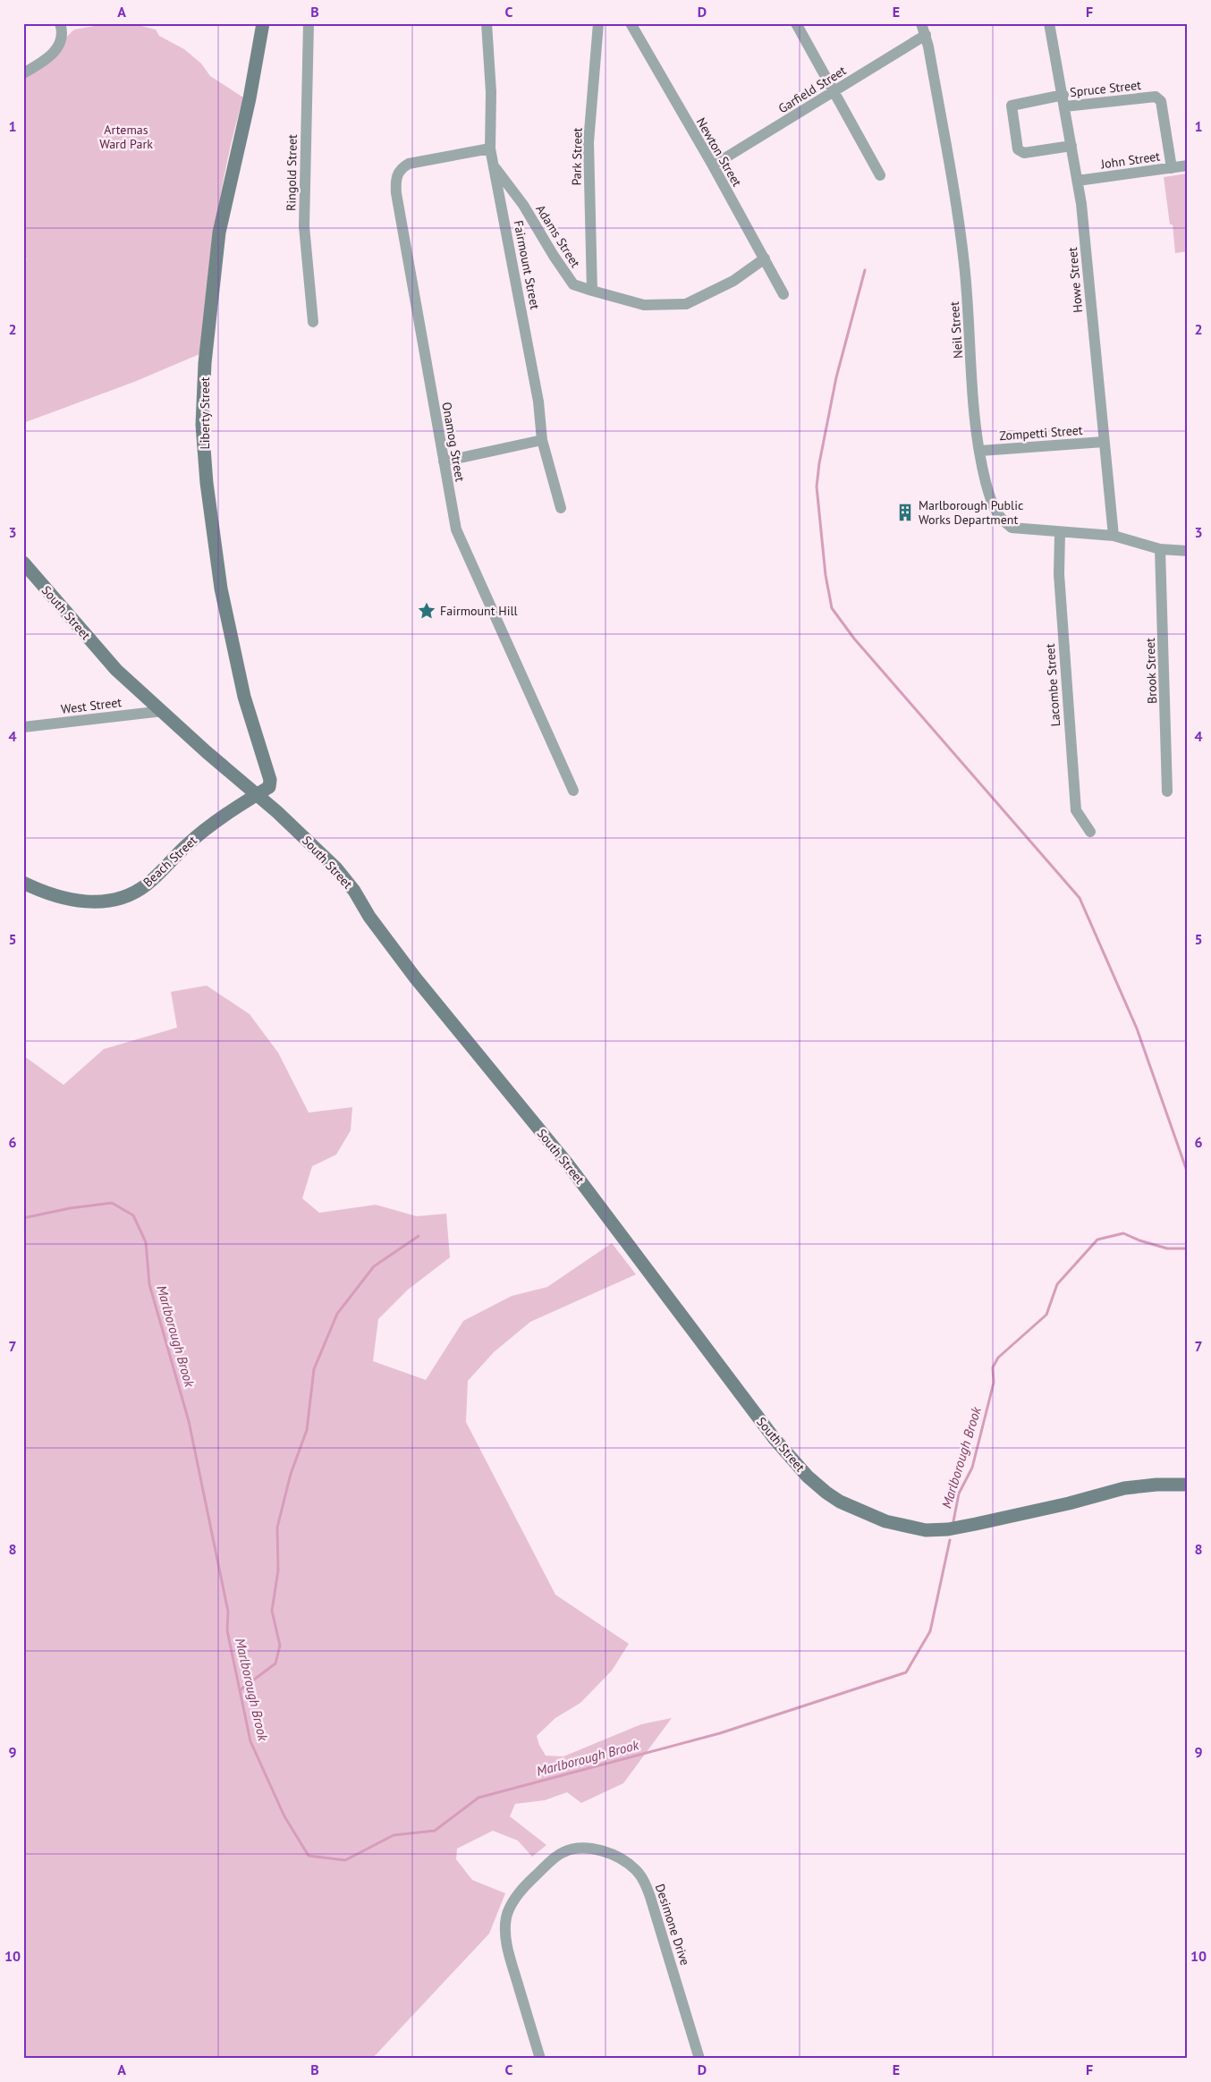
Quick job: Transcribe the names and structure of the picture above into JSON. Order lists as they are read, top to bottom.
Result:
{
  "streets": {
    "main road": ["Liberty Street", "South Street", "Beach Street"],
    "street": [
      "Spruce Street",
      "Garfield Street",
      "Newton Street",
      "Park Street",
      "John Street",
      "Ringold Street",
      "Adams Street",
      "Fairmount Street",
      "Howe Street",
      "Neil Street",
      "Zompetti Street",
      "Onamog Street",
      "Brook Street",
      "Lacombe Street",
      "West Street",
      "Desimone Drive"
    ]
  },
  "crossings": [
    ["Spruce Street", "John Street"],
    ["Spruce Street", "Howe Street"],
    ["Garfield Street", "Newton Street"],
    ["Garfield Street", "Neil Street"],
    ["Newton Street", "Adams Street"],
    ["Park Street", "Adams Street"],
    ["John Street", "Howe Street"],
    ["Adams Street", "Fairmount Street"],
    ["Fairmount Street", "Onamog Street"],
    ["Howe Street", "Neil Street"],
    ["Howe Street", "Zompetti Street"],
    ["Neil Street", "Zompetti Street"],
    ["Neil Street", "Brook Street"],
    ["Neil Street", "Lacombe Street"],
    ["Liberty Street", "South Street"],
    ["Liberty Street", "Beach Street"],
    ["South Street", "West Street"],
    ["South Street", "Beach Street"]
  ],
  "water": ["Marlborough Brook"],
  "parks": ["Artemas Ward Park"],
  "places": {
    "building": ["Marlborough Public Works Department"],
    "place": ["Fairmount Hill"]
  },
  "grid": {
    "columns": [
      "A",
      "B",
      "C",
      "D",
      "E",
      "F"
    ],
    "rows": [
      "1",
      "2",
      "3",
      "4",
      "5",
      "6",
      "7",
      "8",
      "9",
      "10"
    ]
  }
}
